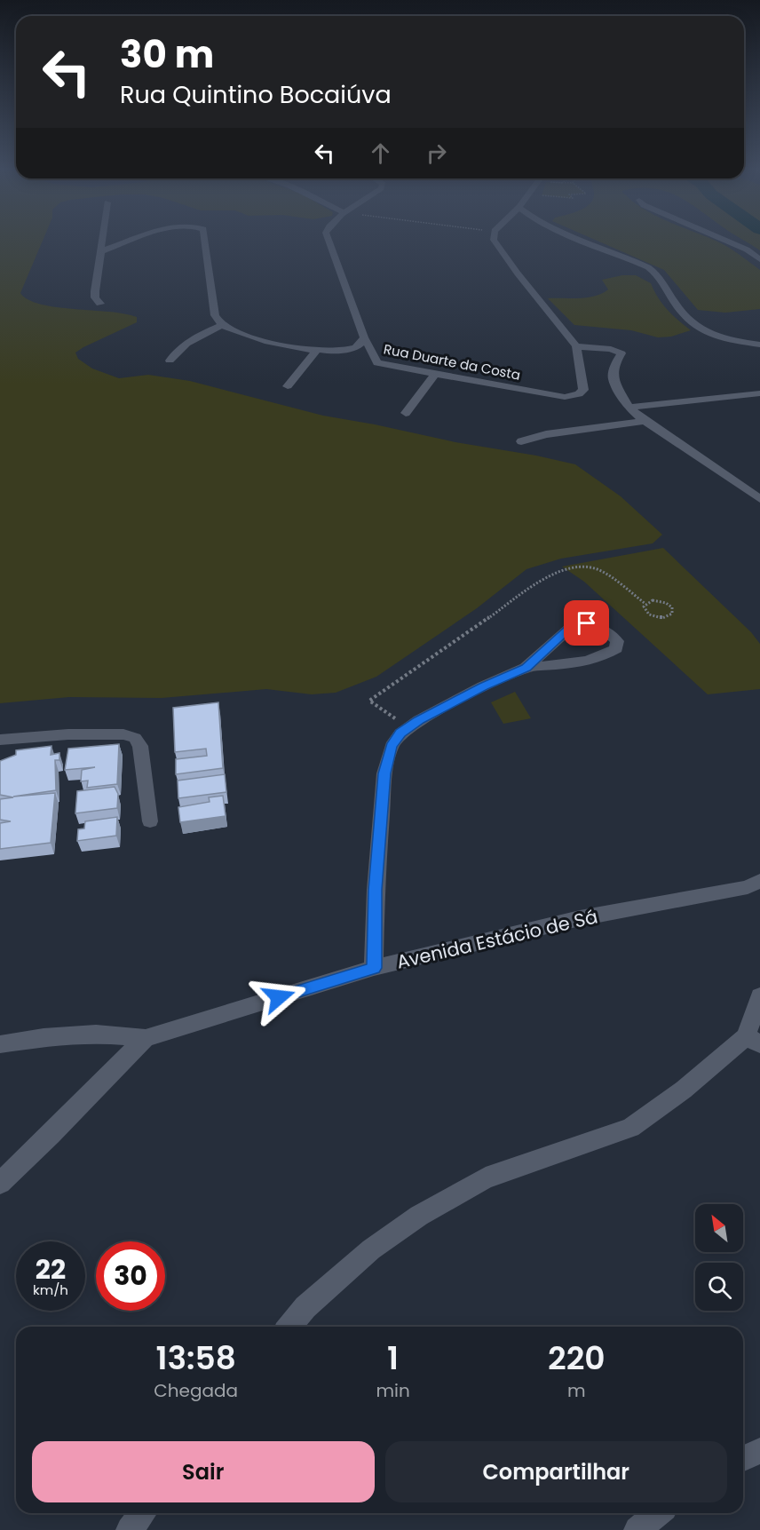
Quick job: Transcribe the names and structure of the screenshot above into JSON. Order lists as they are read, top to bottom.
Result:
{
  "streets": {
    "street": ["Rua Duarte da Costa", "Avenida Estácio de Sá"]
  },
  "north": "top left",
  "page": {
    "turn": ["30 m", "Rua Quintino Bocaiúva"],
    "speed": "22 km/h",
    "limit": "30",
    "eta": [
      "13:58",
      "Chegada",
      "1",
      "min",
      "220",
      "m"
    ],
    "buttons": ["Sair", "Compartilhar"]
  }
}
